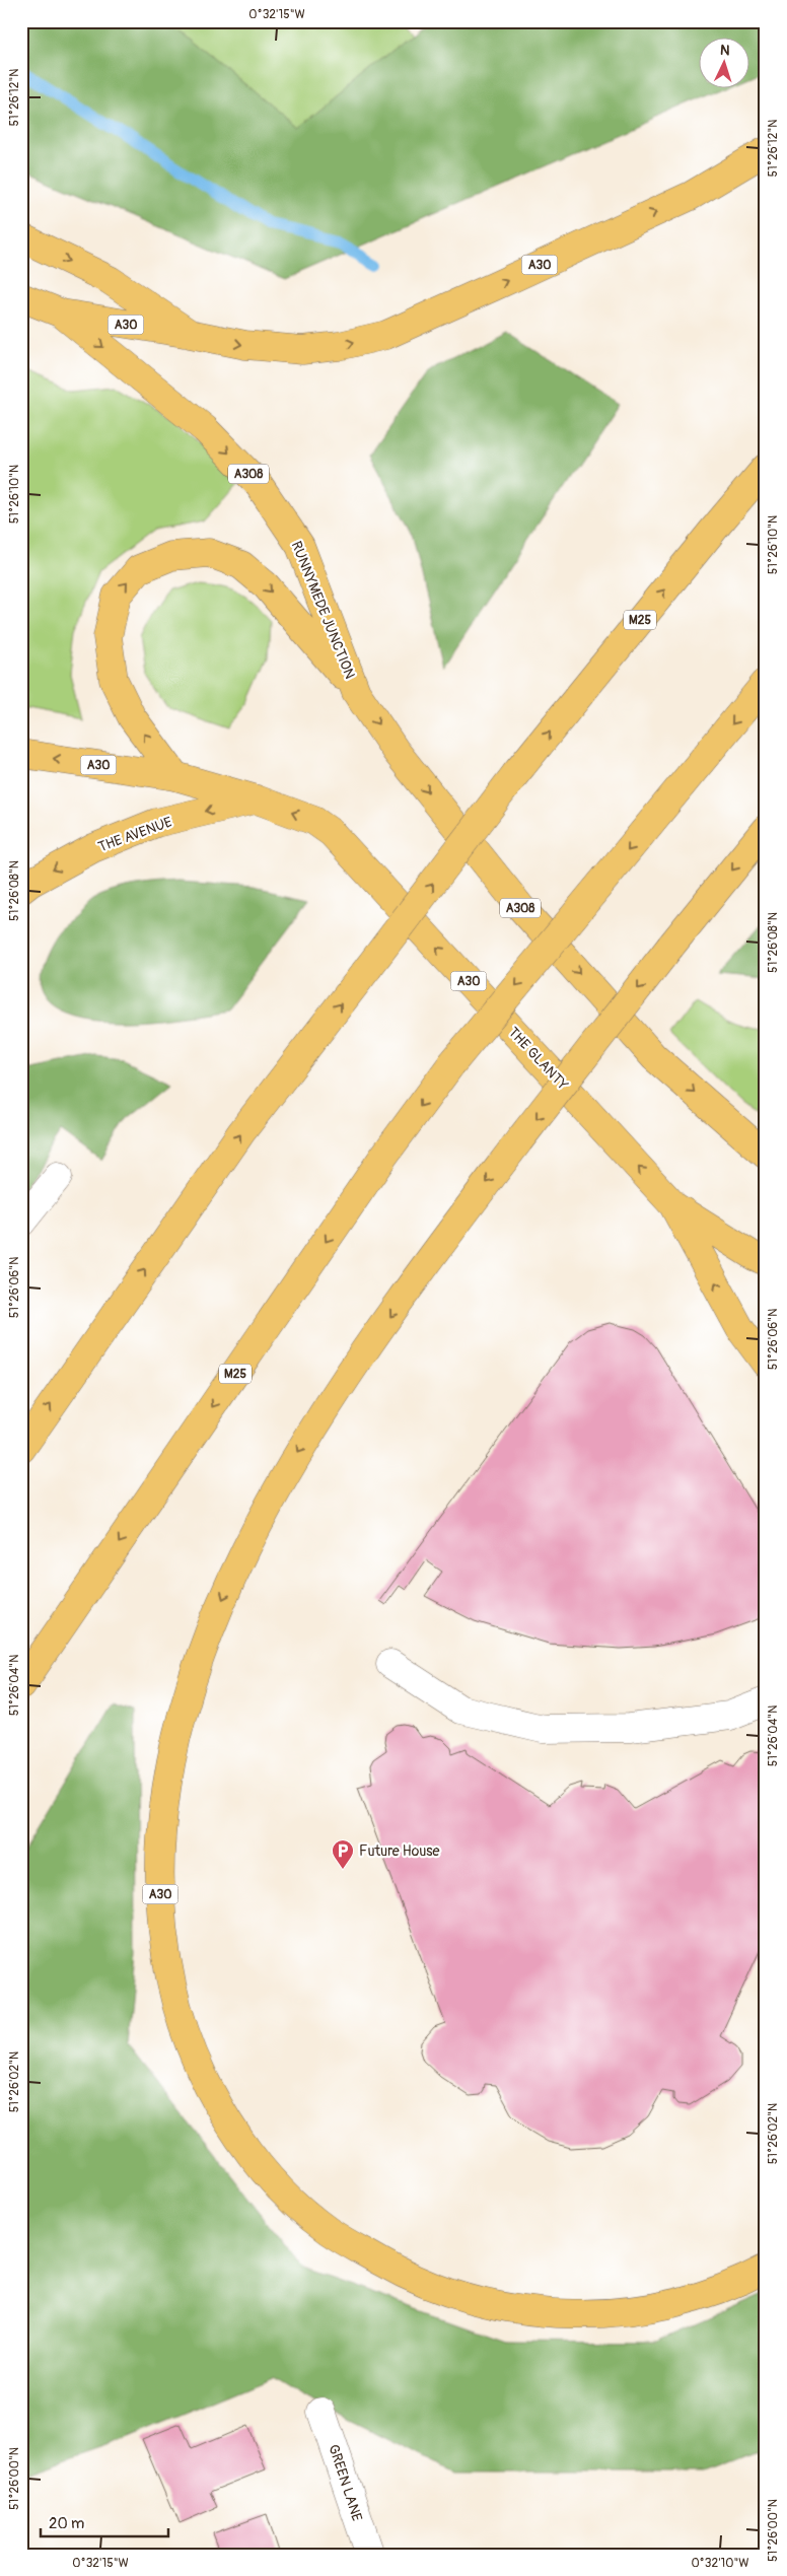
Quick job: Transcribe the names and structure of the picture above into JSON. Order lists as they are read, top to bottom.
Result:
{
  "streets": {
    "main road": [
      "A30",
      "A308",
      "RUNNYMEDE JUNCTION",
      "M25",
      "THE AVENUE",
      "THE GLANTY"
    ],
    "street": ["GREEN LANE"]
  },
  "crossings": [
    ["A30", "RUNNYMEDE JUNCTION"],
    ["A30", "THE AVENUE"],
    ["A30", "THE GLANTY"],
    ["THE AVENUE", "THE GLANTY"]
  ],
  "one_way": ["RUNNYMEDE JUNCTION", "THE AVENUE", "THE GLANTY"],
  "places": {
    "parking": ["Future House"]
  },
  "scale_bar": "20 m",
  "north": "top",
  "coordinates": [
    "0°32'15\"W",
    "51°26'12\"N",
    "51°26'10\"N",
    "51°26'08\"N",
    "51°26'06\"N",
    "51°26'04\"N",
    "51°26'02\"N",
    "51°26'00\"N",
    "0°32'10\"W"
  ]
}
